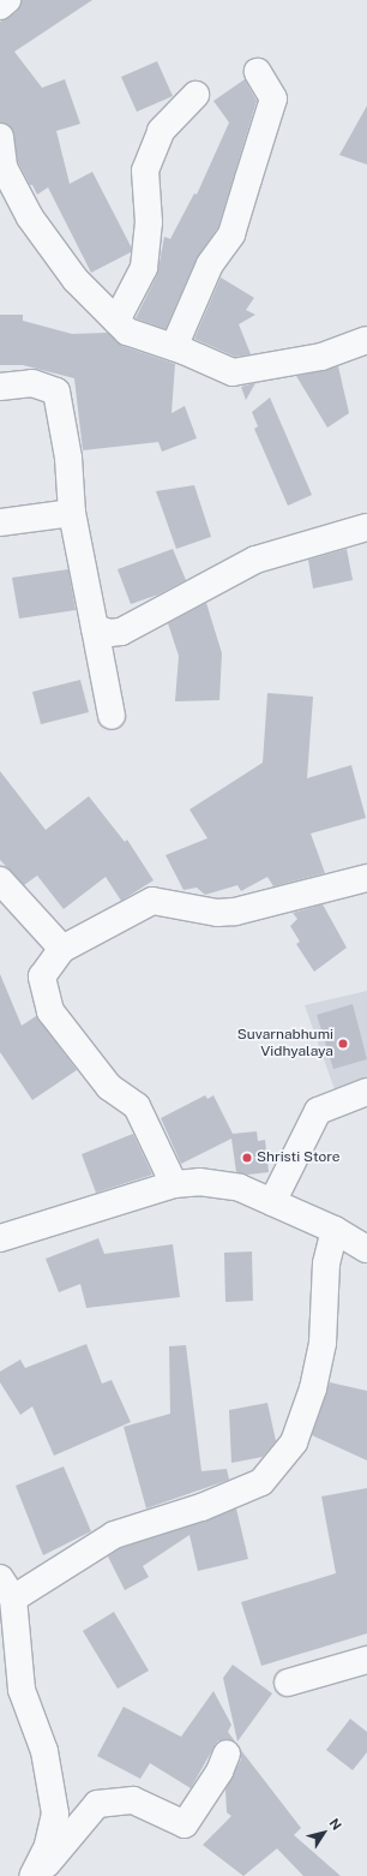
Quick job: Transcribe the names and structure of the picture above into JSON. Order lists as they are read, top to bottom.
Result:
{
  "places": ["Suvarnabhumi Vidhyalaya", "Shristi Store"],
  "north": "top right"
}
